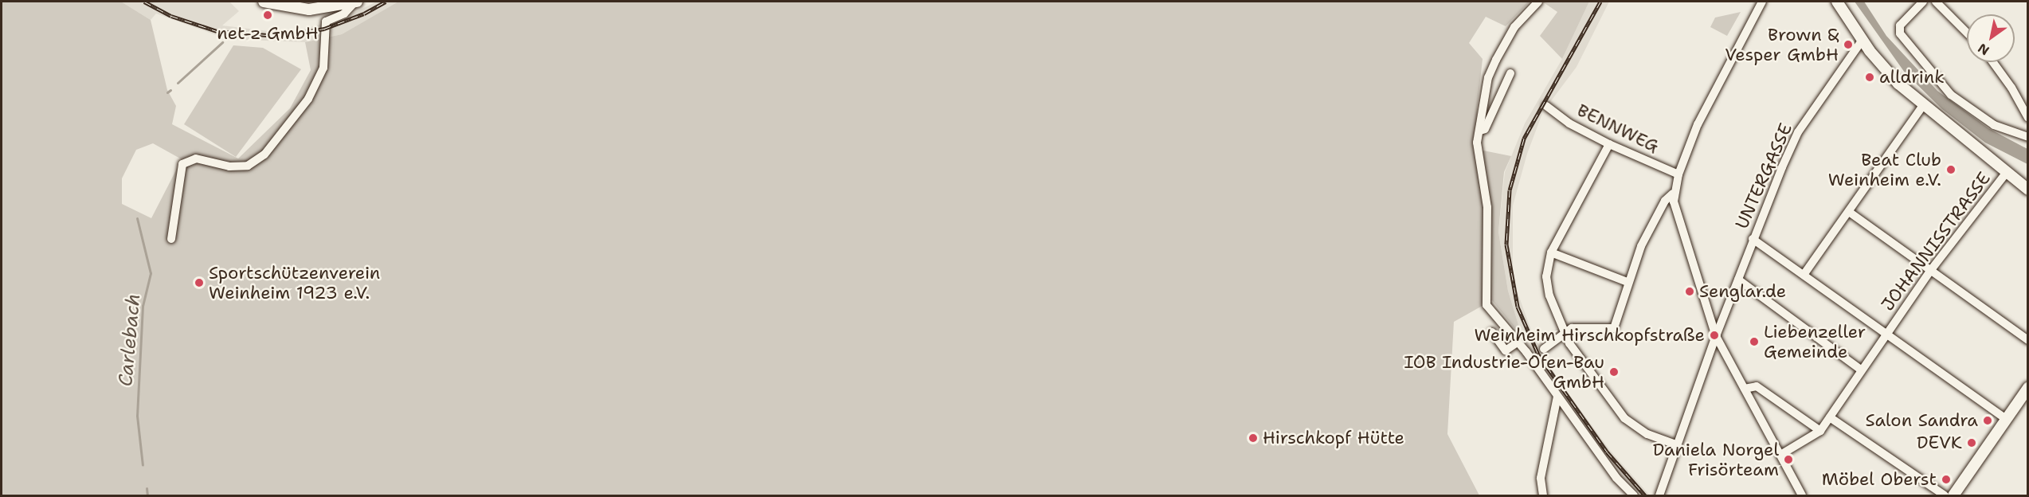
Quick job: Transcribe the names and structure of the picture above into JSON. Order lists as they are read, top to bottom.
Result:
{
  "streets": {
    "street": ["BENNWEG", "UNTERGASSE", "JOHANNISSTRASSE"]
  },
  "water": ["Carlebach"],
  "places": [
    "net-z GmbH",
    "Brown & Vesper GmbH",
    "alldrink",
    "Beat Club Weinheim e.V.",
    "Sportschützenverein Weinheim 1923 e.V.",
    "Senglar.de",
    "Weinheim Hirschkopfstraße",
    "Liebenzeller Gemeinde",
    "IOB Industrie-Ofen-Bau GmbH",
    "Salon Sandra",
    "Hirschkopf Hütte",
    "DEVK",
    "Daniela Norgel Frisörteam",
    "Möbel Oberst"
  ],
  "north": "bottom left"
}
